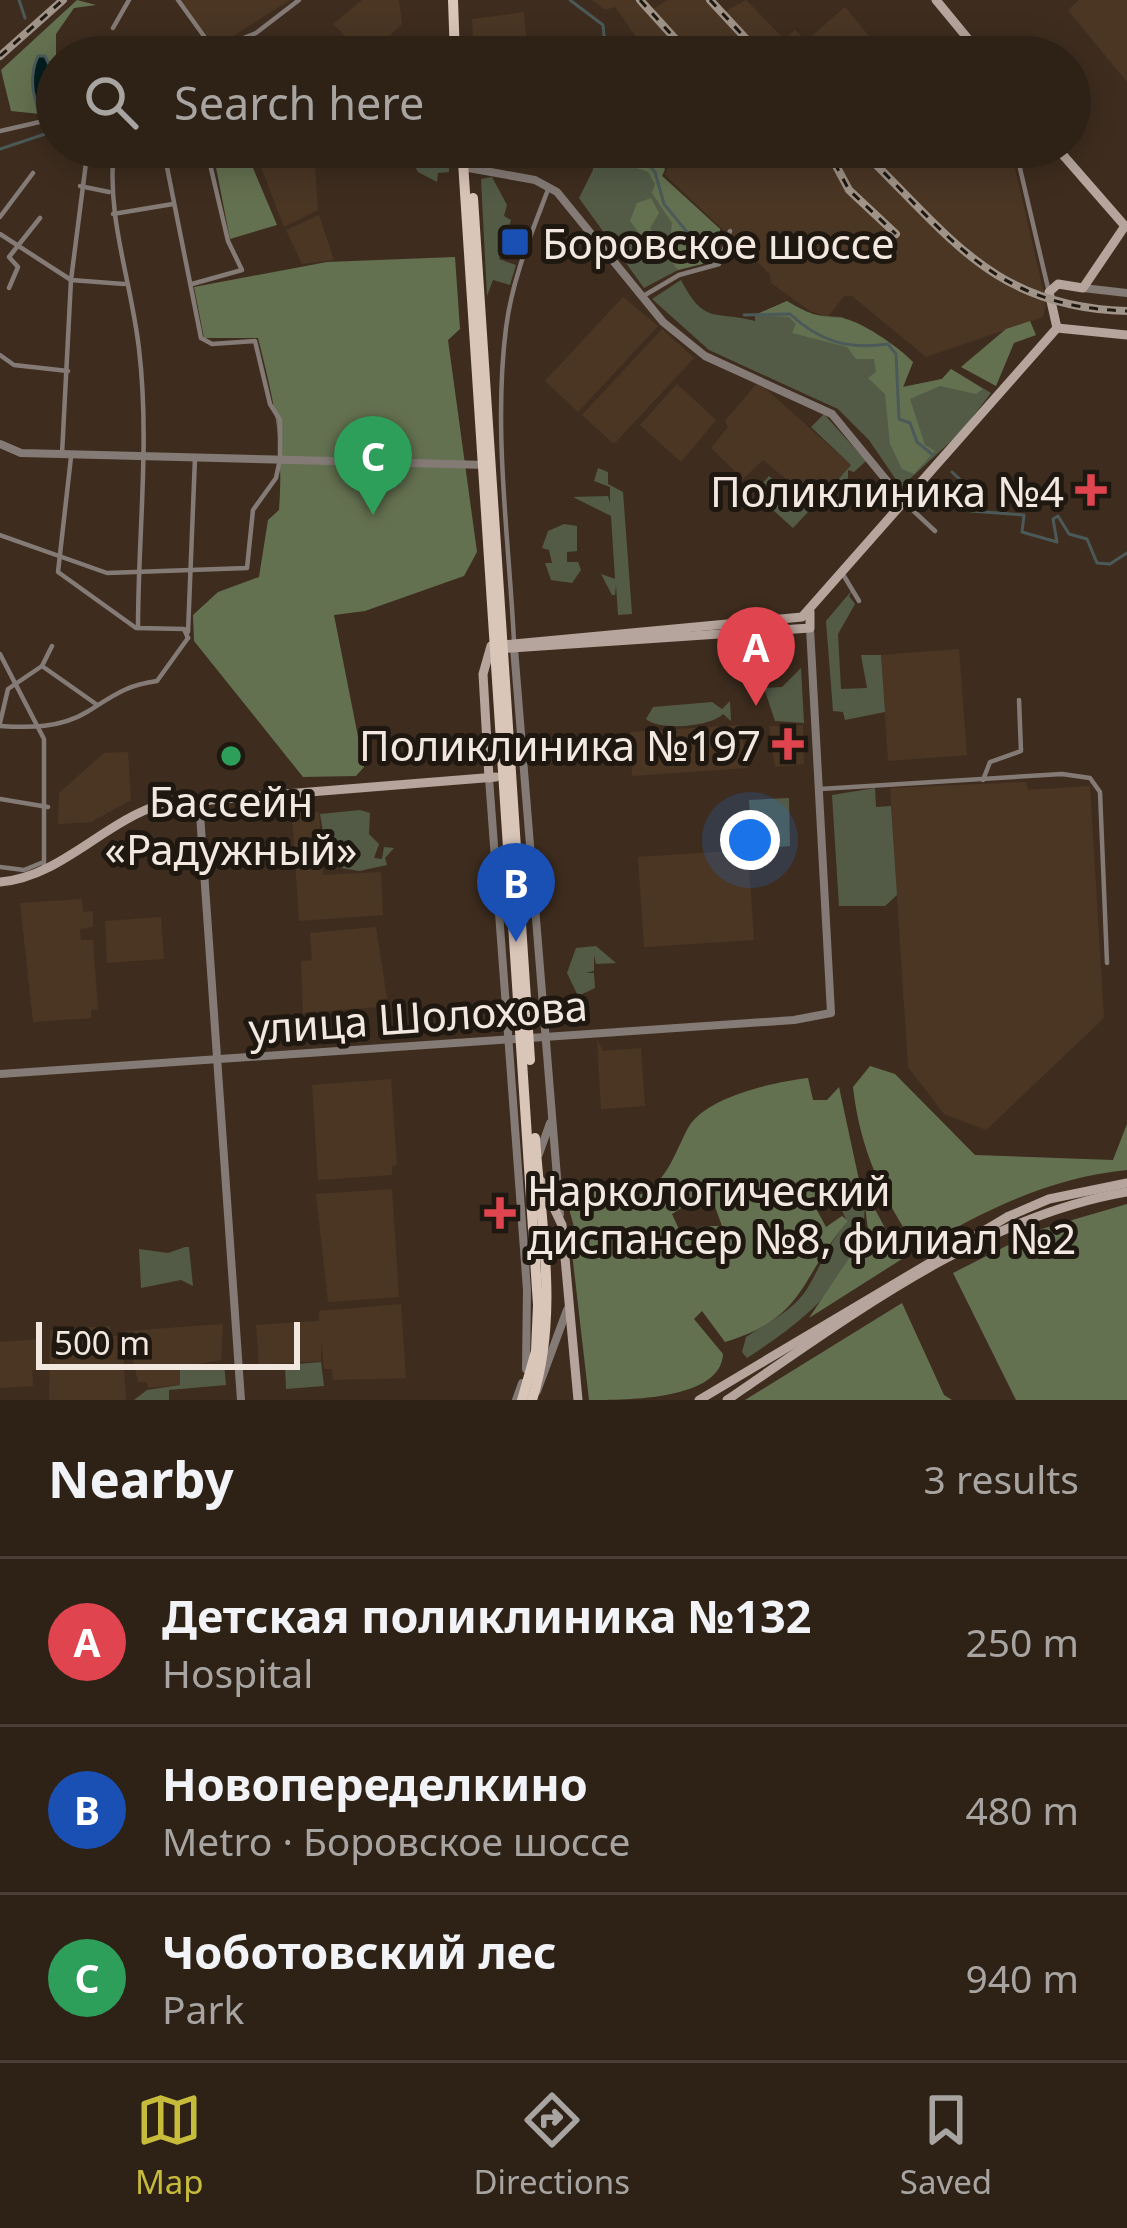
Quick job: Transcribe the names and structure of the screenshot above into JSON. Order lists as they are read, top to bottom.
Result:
{
  "streets": {
    "street": ["улица Шолохова"]
  },
  "places": {
    "transit": ["Боровское шоссе"],
    "health": ["Поликлиника №4", "Поликлиника №197", "Наркологический диспансер №8, филиал №2"],
    "other": ["Бассейн «Радужный»"]
  },
  "scale_bar": "500 m",
  "page": {
    "search": "Search here",
    "pins": ["C", "A", "B"],
    "scale": "500 m",
    "heading": ["Nearby", "3 results"],
    "list": [
      {
        "mark": "A",
        "name": "Детская поликлиника №132",
        "note": "Hospital",
        "value": "250 m"
      },
      {
        "mark": "B",
        "name": "Новопеределкино",
        "note": "Metro · Боровское шоссе",
        "value": "480 m"
      },
      {
        "mark": "C",
        "name": "Чоботовский лес",
        "note": "Park",
        "value": "940 m"
      }
    ],
    "nav": ["Map", "Directions", "Saved"]
  }
}
